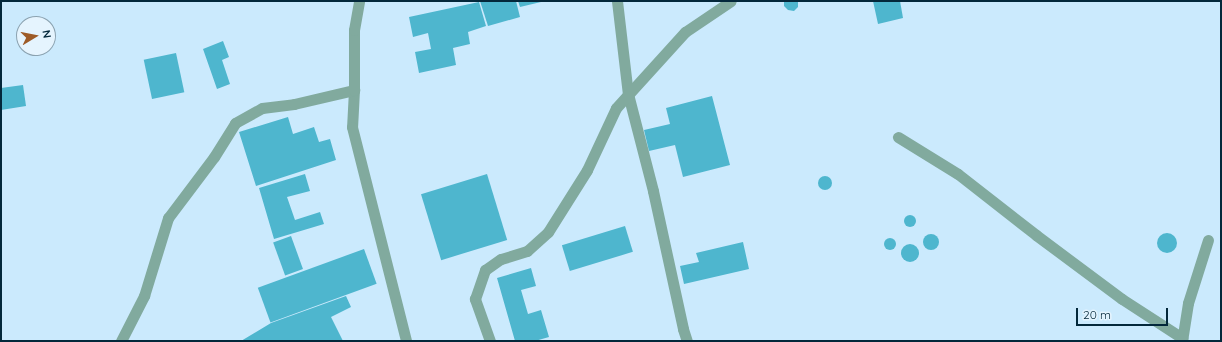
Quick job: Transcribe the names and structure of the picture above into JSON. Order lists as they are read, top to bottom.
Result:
{
  "scale_bar": "20 m",
  "north": "right"
}
